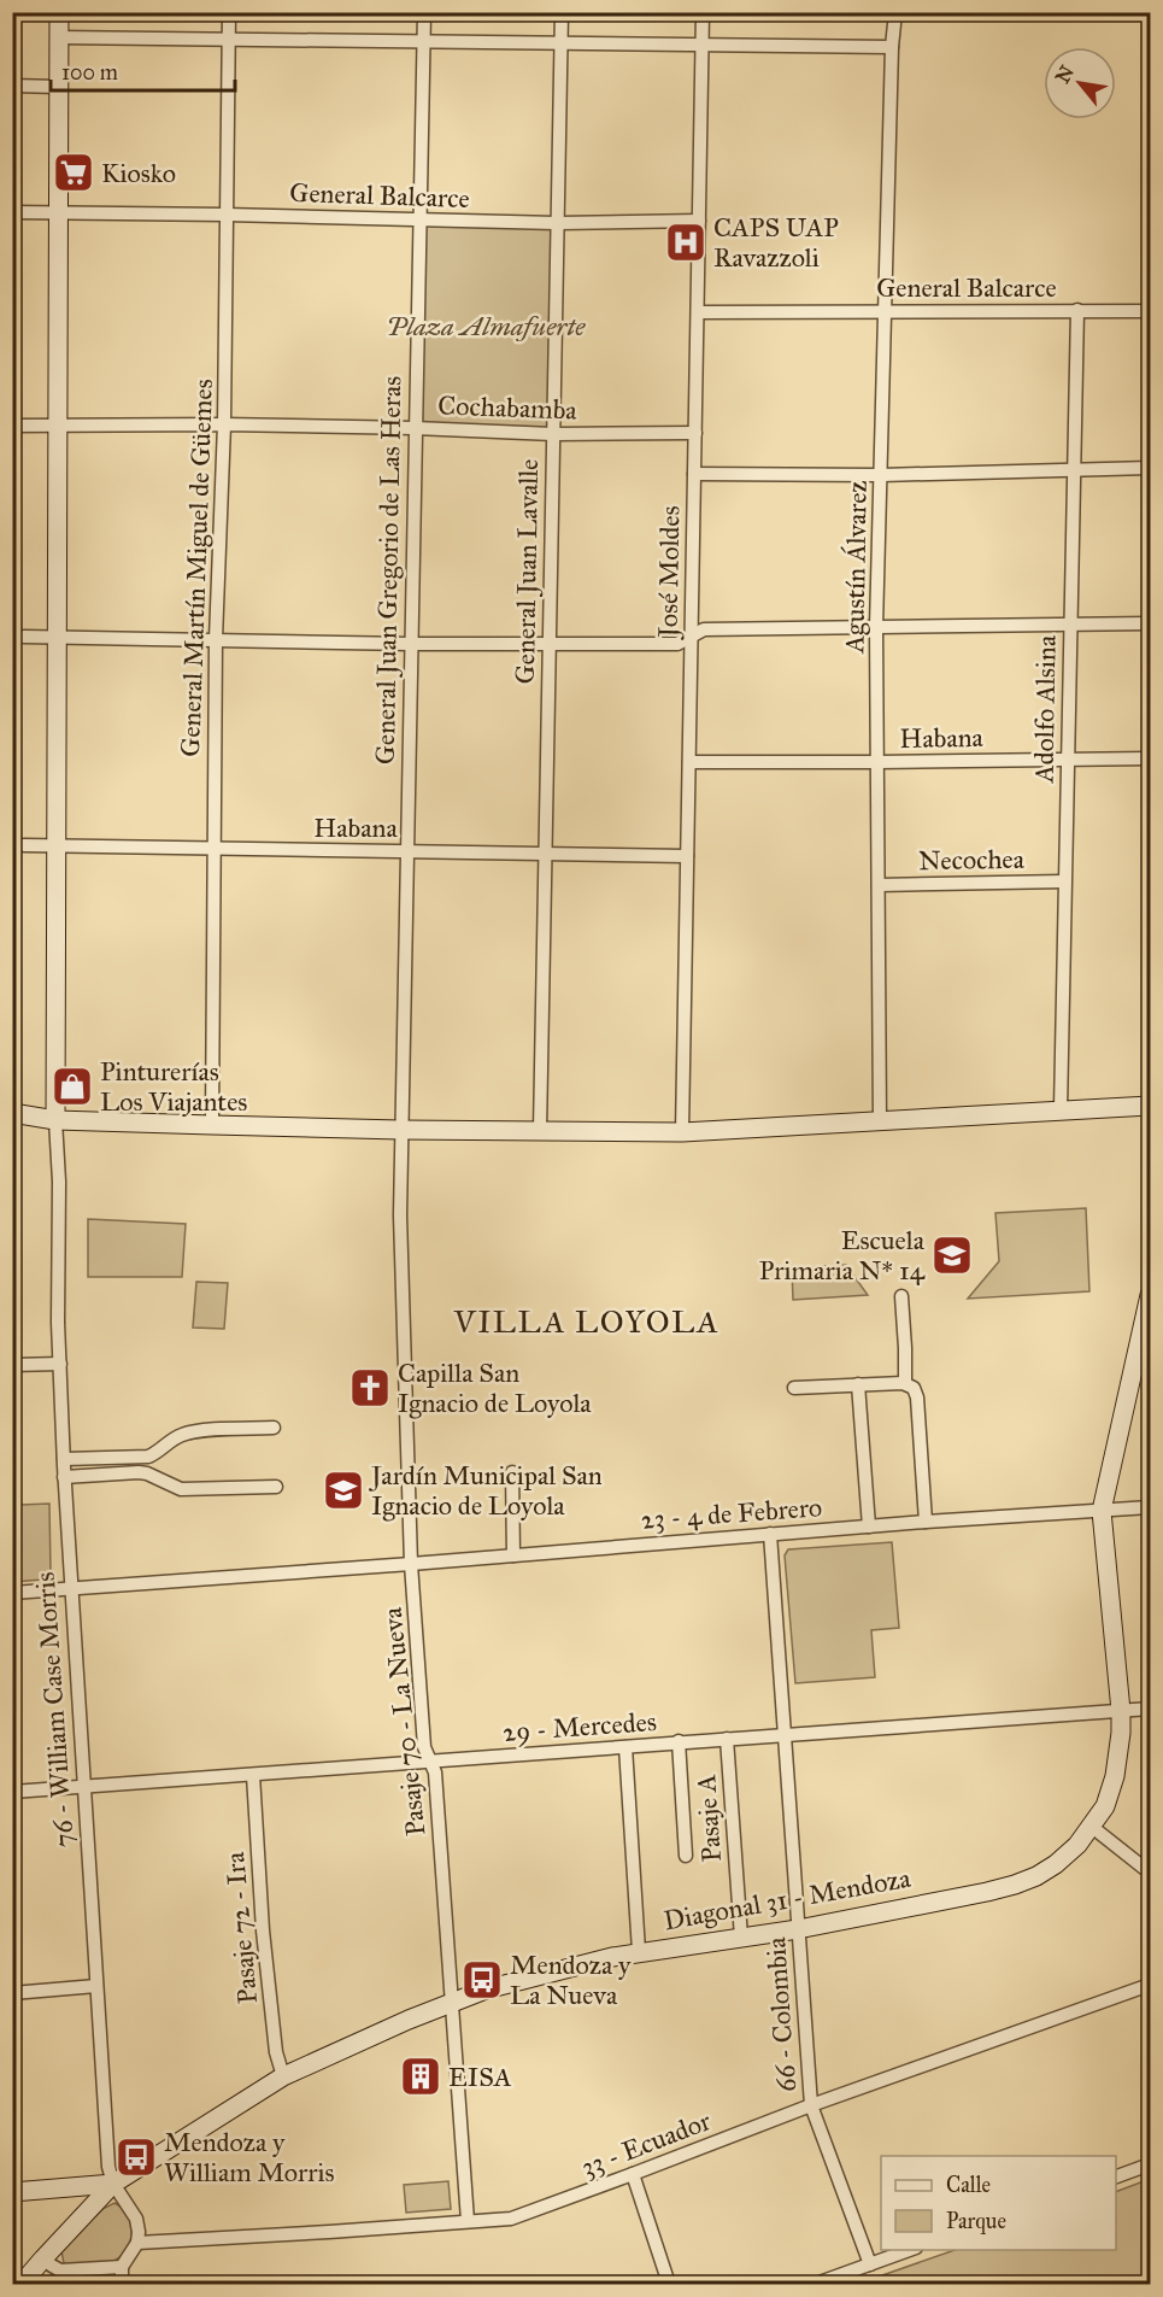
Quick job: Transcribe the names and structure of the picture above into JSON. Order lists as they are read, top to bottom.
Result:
{
  "streets": {
    "street": [
      "General Balcarce",
      "Cochabamba",
      "Agustín Álvarez",
      "General Martín Miguel de Güemes",
      "General Juan Gregorio de Las Heras",
      "General Juan Lavalle",
      "José Moldes",
      "Adolfo Alsina",
      "Habana",
      "Necochea",
      "23 - 4 de Febrero",
      "76 - William Case Morris",
      "Pasaje 70 - La Nueva",
      "29 - Mercedes",
      "Pasaje A",
      "Diagonal 31 - Mendoza",
      "Pasaje 72 - Ira",
      "66 - Colombia",
      "33 - Ecuador"
    ]
  },
  "crossings": [
    ["General Balcarce", "Agustín Álvarez"],
    ["General Balcarce", "General Martín Miguel de Güemes"],
    ["General Balcarce", "General Juan Gregorio de Las Heras"],
    ["General Balcarce", "General Juan Lavalle"],
    ["General Balcarce", "José Moldes"],
    ["General Balcarce", "Adolfo Alsina"],
    ["Cochabamba", "General Martín Miguel de Güemes"],
    ["Cochabamba", "General Juan Gregorio de Las Heras"],
    ["Cochabamba", "General Juan Lavalle"],
    ["Cochabamba", "José Moldes"],
    ["Agustín Álvarez", "Habana"],
    ["Agustín Álvarez", "Necochea"],
    ["General Martín Miguel de Güemes", "Habana"],
    ["General Juan Gregorio de Las Heras", "Habana"],
    ["General Juan Gregorio de Las Heras", "Pasaje 70 - La Nueva"],
    ["General Juan Lavalle", "Habana"],
    ["José Moldes", "Habana"],
    ["Adolfo Alsina", "Habana"],
    ["Adolfo Alsina", "Necochea"],
    ["23 - 4 de Febrero", "76 - William Case Morris"],
    ["23 - 4 de Febrero", "Pasaje 70 - La Nueva"],
    ["23 - 4 de Febrero", "Diagonal 31 - Mendoza"],
    ["23 - 4 de Febrero", "66 - Colombia"],
    ["76 - William Case Morris", "29 - Mercedes"],
    ["76 - William Case Morris", "Diagonal 31 - Mendoza"],
    ["76 - William Case Morris", "33 - Ecuador"],
    ["Pasaje 70 - La Nueva", "29 - Mercedes"],
    ["Pasaje 70 - La Nueva", "Diagonal 31 - Mendoza"],
    ["Pasaje 70 - La Nueva", "33 - Ecuador"],
    ["29 - Mercedes", "Pasaje A"],
    ["29 - Mercedes", "Diagonal 31 - Mendoza"],
    ["29 - Mercedes", "Pasaje 72 - Ira"],
    ["29 - Mercedes", "66 - Colombia"],
    ["Pasaje A", "Diagonal 31 - Mendoza"],
    ["Diagonal 31 - Mendoza", "Pasaje 72 - Ira"],
    ["Diagonal 31 - Mendoza", "66 - Colombia"],
    ["66 - Colombia", "33 - Ecuador"]
  ],
  "districts": ["VILLA LOYOLA"],
  "parks": ["Plaza Almafuerte"],
  "places": {
    "supermarket": ["Kiosko"],
    "hospital": ["CAPS UAP Ravazzoli"],
    "shop": ["Pinturerías Los Viajantes"],
    "school or university": ["Escuela Primaria N* 14", "Jardín Municipal San Ignacio de Loyola"],
    "church": ["Capilla San Ignacio de Loyola"],
    "bus stop": ["Mendoza y La Nueva", "Mendoza y William Morris"],
    "building": ["EISA"]
  },
  "legend": ["Calle", "Parque"],
  "scale_bar": "100 m",
  "north": "top left"
}
